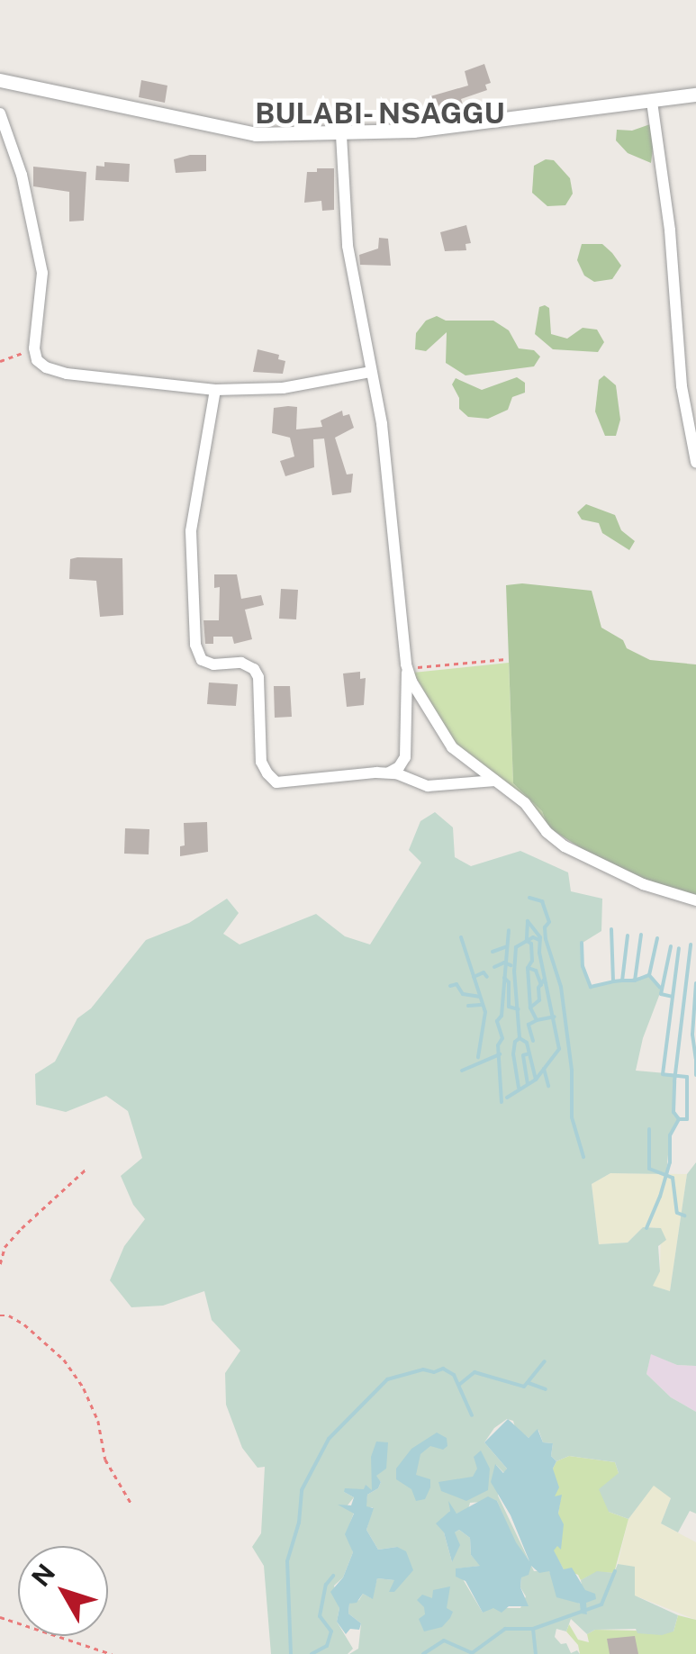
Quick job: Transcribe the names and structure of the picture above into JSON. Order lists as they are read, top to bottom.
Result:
{
  "districts": ["BULABI- NSAGGU"],
  "north": "top left"
}
